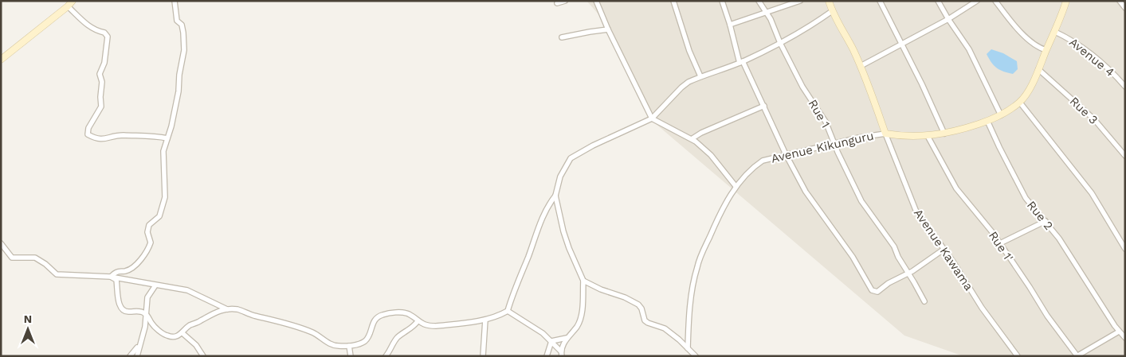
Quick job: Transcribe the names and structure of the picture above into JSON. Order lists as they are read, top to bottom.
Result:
{
  "streets": {
    "street": [
      "Avenue 4",
      "Rue 3",
      "Rue 1",
      "Avenue Kikunguru",
      "Rue 2",
      "Rue 1'",
      "Avenue Kawama"
    ]
  },
  "crossings": [
    ["Avenue 4", "Avenue Kikunguru"],
    ["Rue 3", "Avenue Kikunguru"],
    ["Rue 1", "Avenue Kikunguru"],
    ["Avenue Kikunguru", "Rue 2"],
    ["Avenue Kikunguru", "Rue 1'"],
    ["Avenue Kikunguru", "Avenue Kawama"]
  ],
  "north": "top"
}
